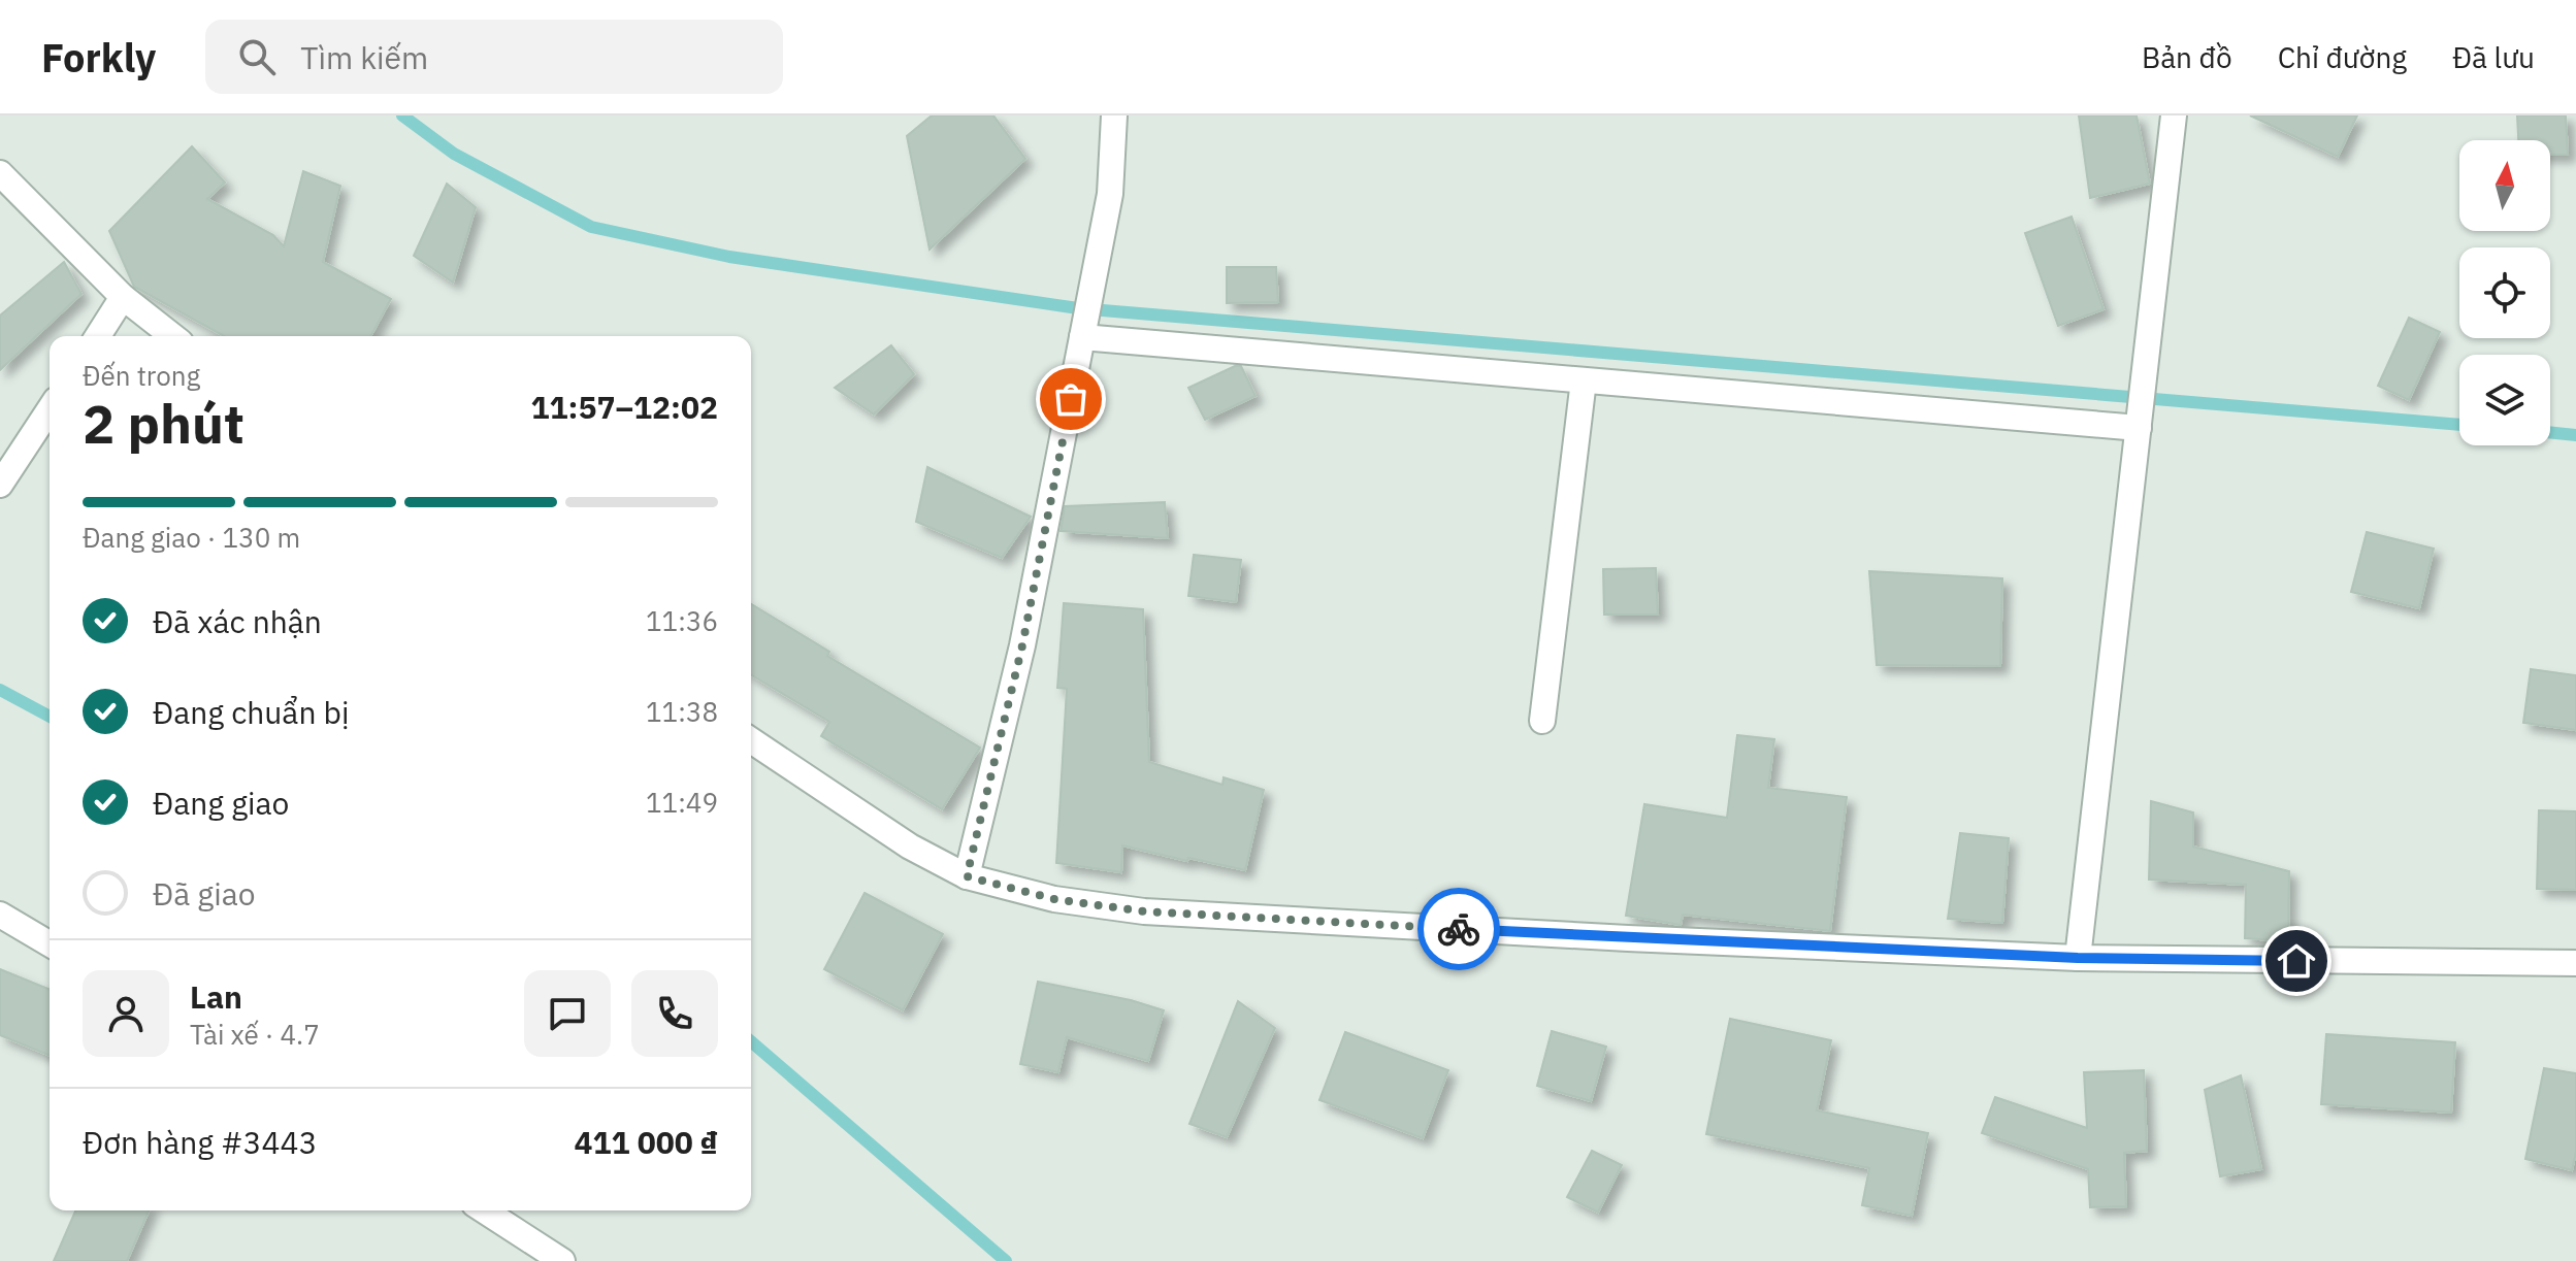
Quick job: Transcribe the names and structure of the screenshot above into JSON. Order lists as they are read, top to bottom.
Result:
{
  "north": "top",
  "page": {
    "header": "Forkly",
    "search": "Tìm kiếm",
    "nav": ["Bản đồ", "Chỉ đường", "Đã lưu"],
    "heading": ["2 phút", "Đến trong", "11:57–12:02"],
    "panel": [
      "Lan",
      "Tài xế · 4.7",
      "Đơn hàng #3443",
      "411 000 ₫"
    ],
    "bar": "Đang giao · 130 m",
    "list": [
      ["Đã xác nhận", "11:36"],
      ["Đang chuẩn bị", "11:38"],
      ["Đang giao", "11:49"],
      "Đã giao"
    ]
  }
}
